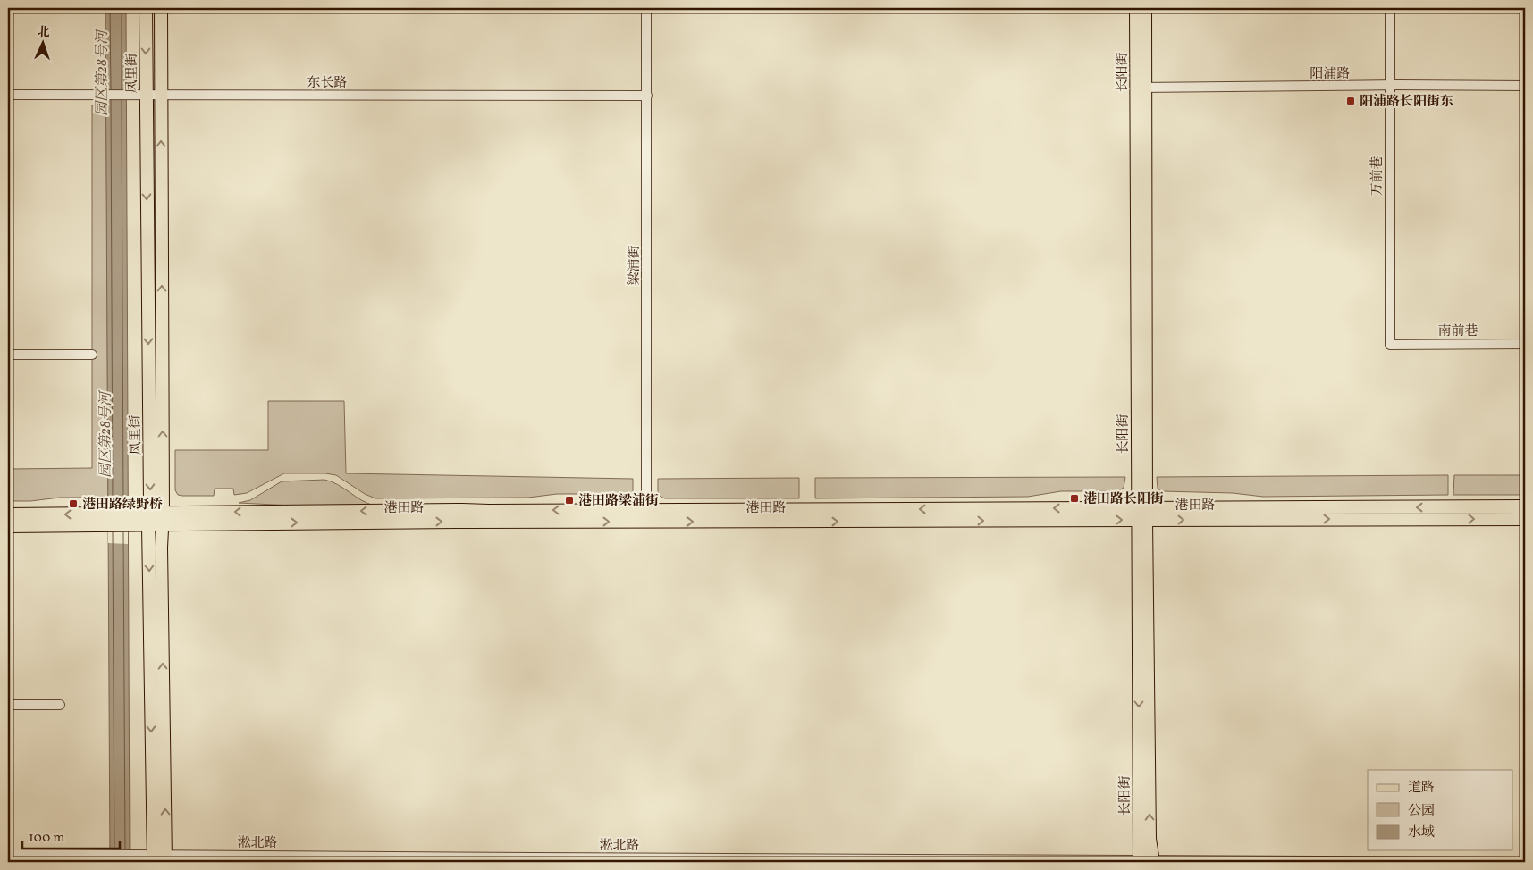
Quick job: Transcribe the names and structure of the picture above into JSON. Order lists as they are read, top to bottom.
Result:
{
  "streets": {
    "main road": ["长阳街", "凤里街", "港田路"],
    "street": [
      "阳浦路",
      "东长路",
      "万前巷",
      "梁浦街",
      "南前巷",
      "淞北路"
    ]
  },
  "crossings": [
    ["长阳街", "阳浦路"],
    ["长阳街", "港田路"],
    ["长阳街", "淞北路"],
    ["凤里街", "东长路"],
    ["凤里街", "港田路"],
    ["凤里街", "淞北路"],
    ["阳浦路", "万前巷"],
    ["东长路", "梁浦街"],
    ["万前巷", "南前巷"],
    ["梁浦街", "港田路"]
  ],
  "water": ["园区第28号河"],
  "places": {
    "transit": [
      "阳浦路长阳街东",
      "港田路长阳街",
      "港田路梁浦街",
      "港田路绿野桥"
    ]
  },
  "legend": ["道路", "公园", "水域"],
  "scale_bar": "100 m",
  "north": "top"
}
